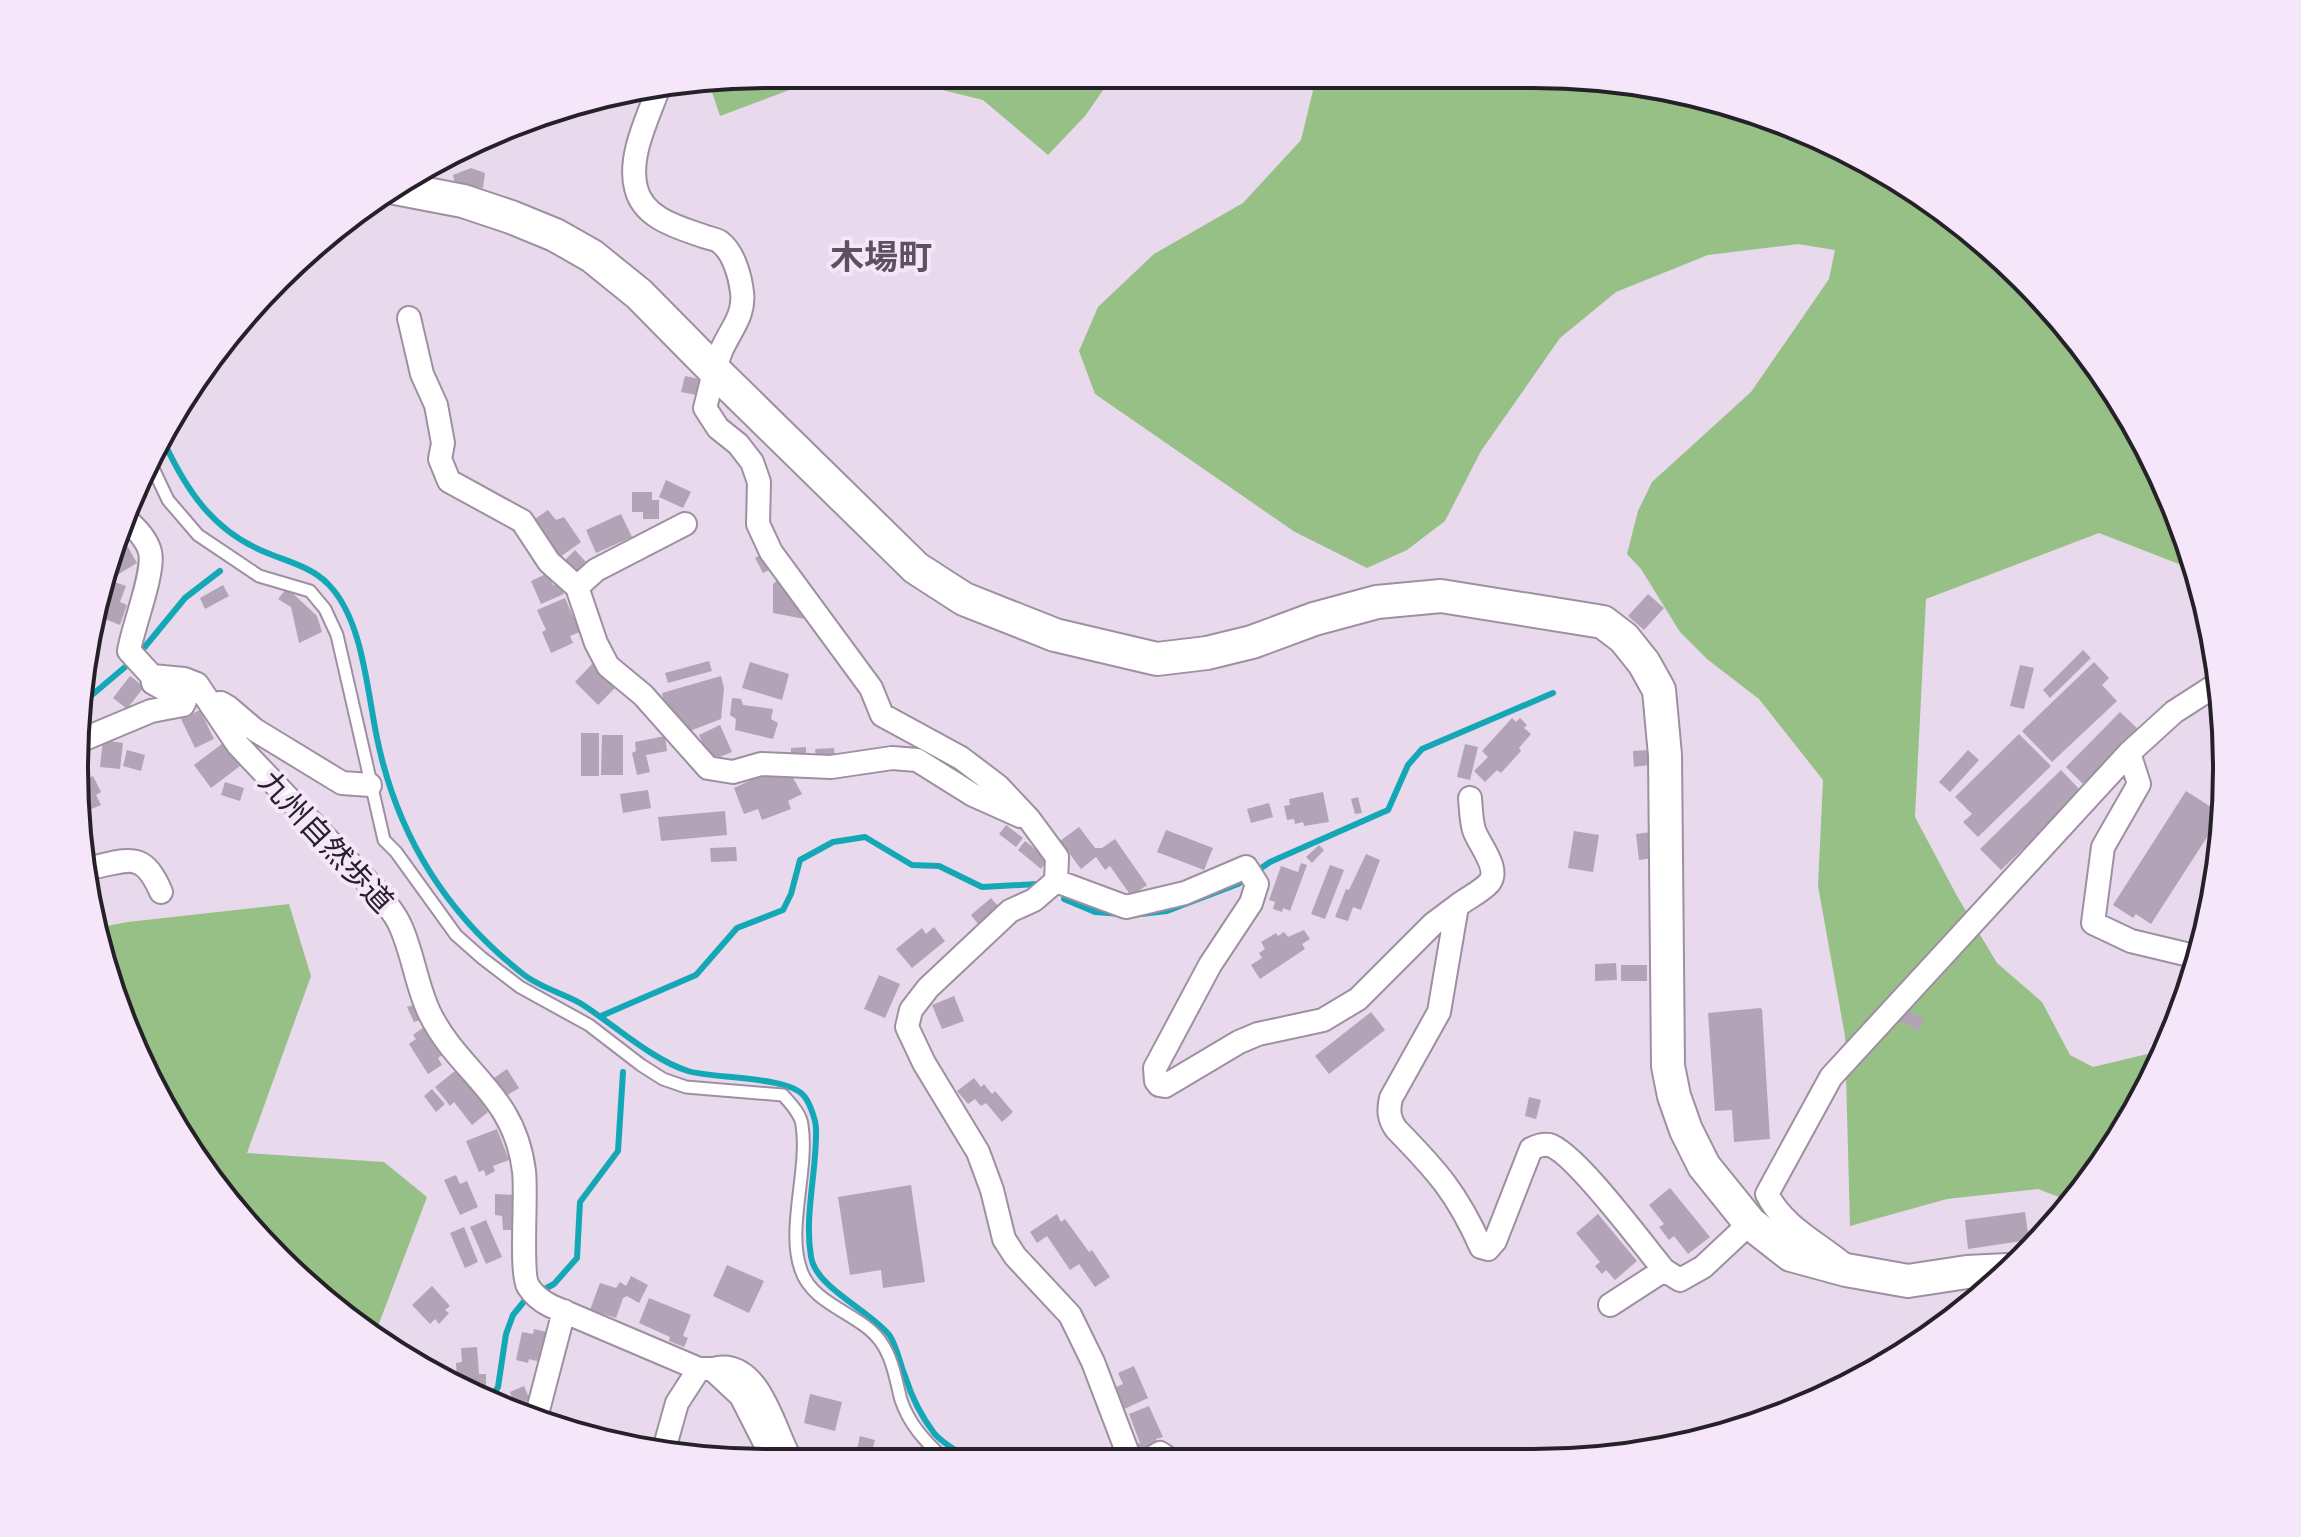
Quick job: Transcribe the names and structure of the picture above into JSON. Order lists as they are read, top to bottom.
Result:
{
  "streets": {
    "street": ["九州自然歩道"]
  },
  "districts": ["木場町"]
}
